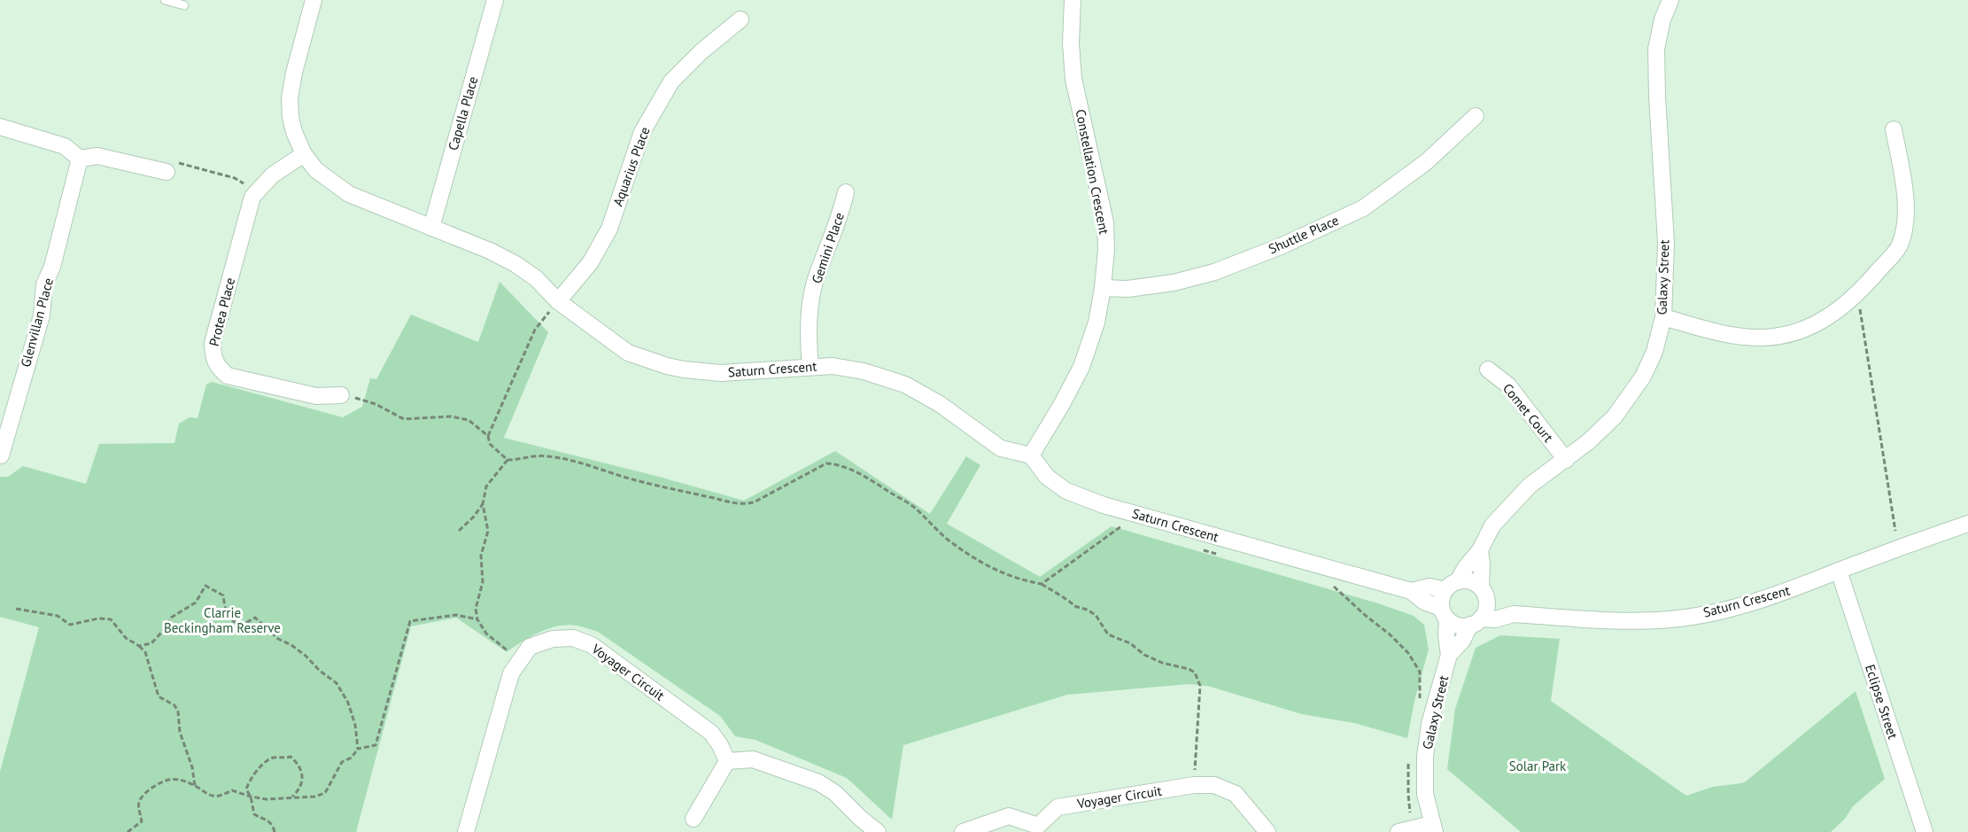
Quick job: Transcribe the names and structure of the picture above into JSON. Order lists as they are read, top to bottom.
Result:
{
  "streets": {
    "street": [
      "Capella Place",
      "Aquarius Place",
      "Constellation Crescent",
      "Shuttle Place",
      "Gemini Place",
      "Galaxy Street",
      "Protea Place",
      "Glenvillan Place",
      "Saturn Crescent",
      "Comet Court",
      "Voyager Circuit",
      "Eclipse Street"
    ]
  },
  "crossings": [
    ["Capella Place", "Saturn Crescent"],
    ["Aquarius Place", "Saturn Crescent"],
    ["Constellation Crescent", "Shuttle Place"],
    ["Constellation Crescent", "Saturn Crescent"],
    ["Gemini Place", "Saturn Crescent"],
    ["Galaxy Street", "Saturn Crescent"],
    ["Galaxy Street", "Comet Court"],
    ["Protea Place", "Saturn Crescent"],
    ["Saturn Crescent", "Eclipse Street"]
  ],
  "parks": ["Clarrie Beckingham Reserve", "Solar Park"]
}
